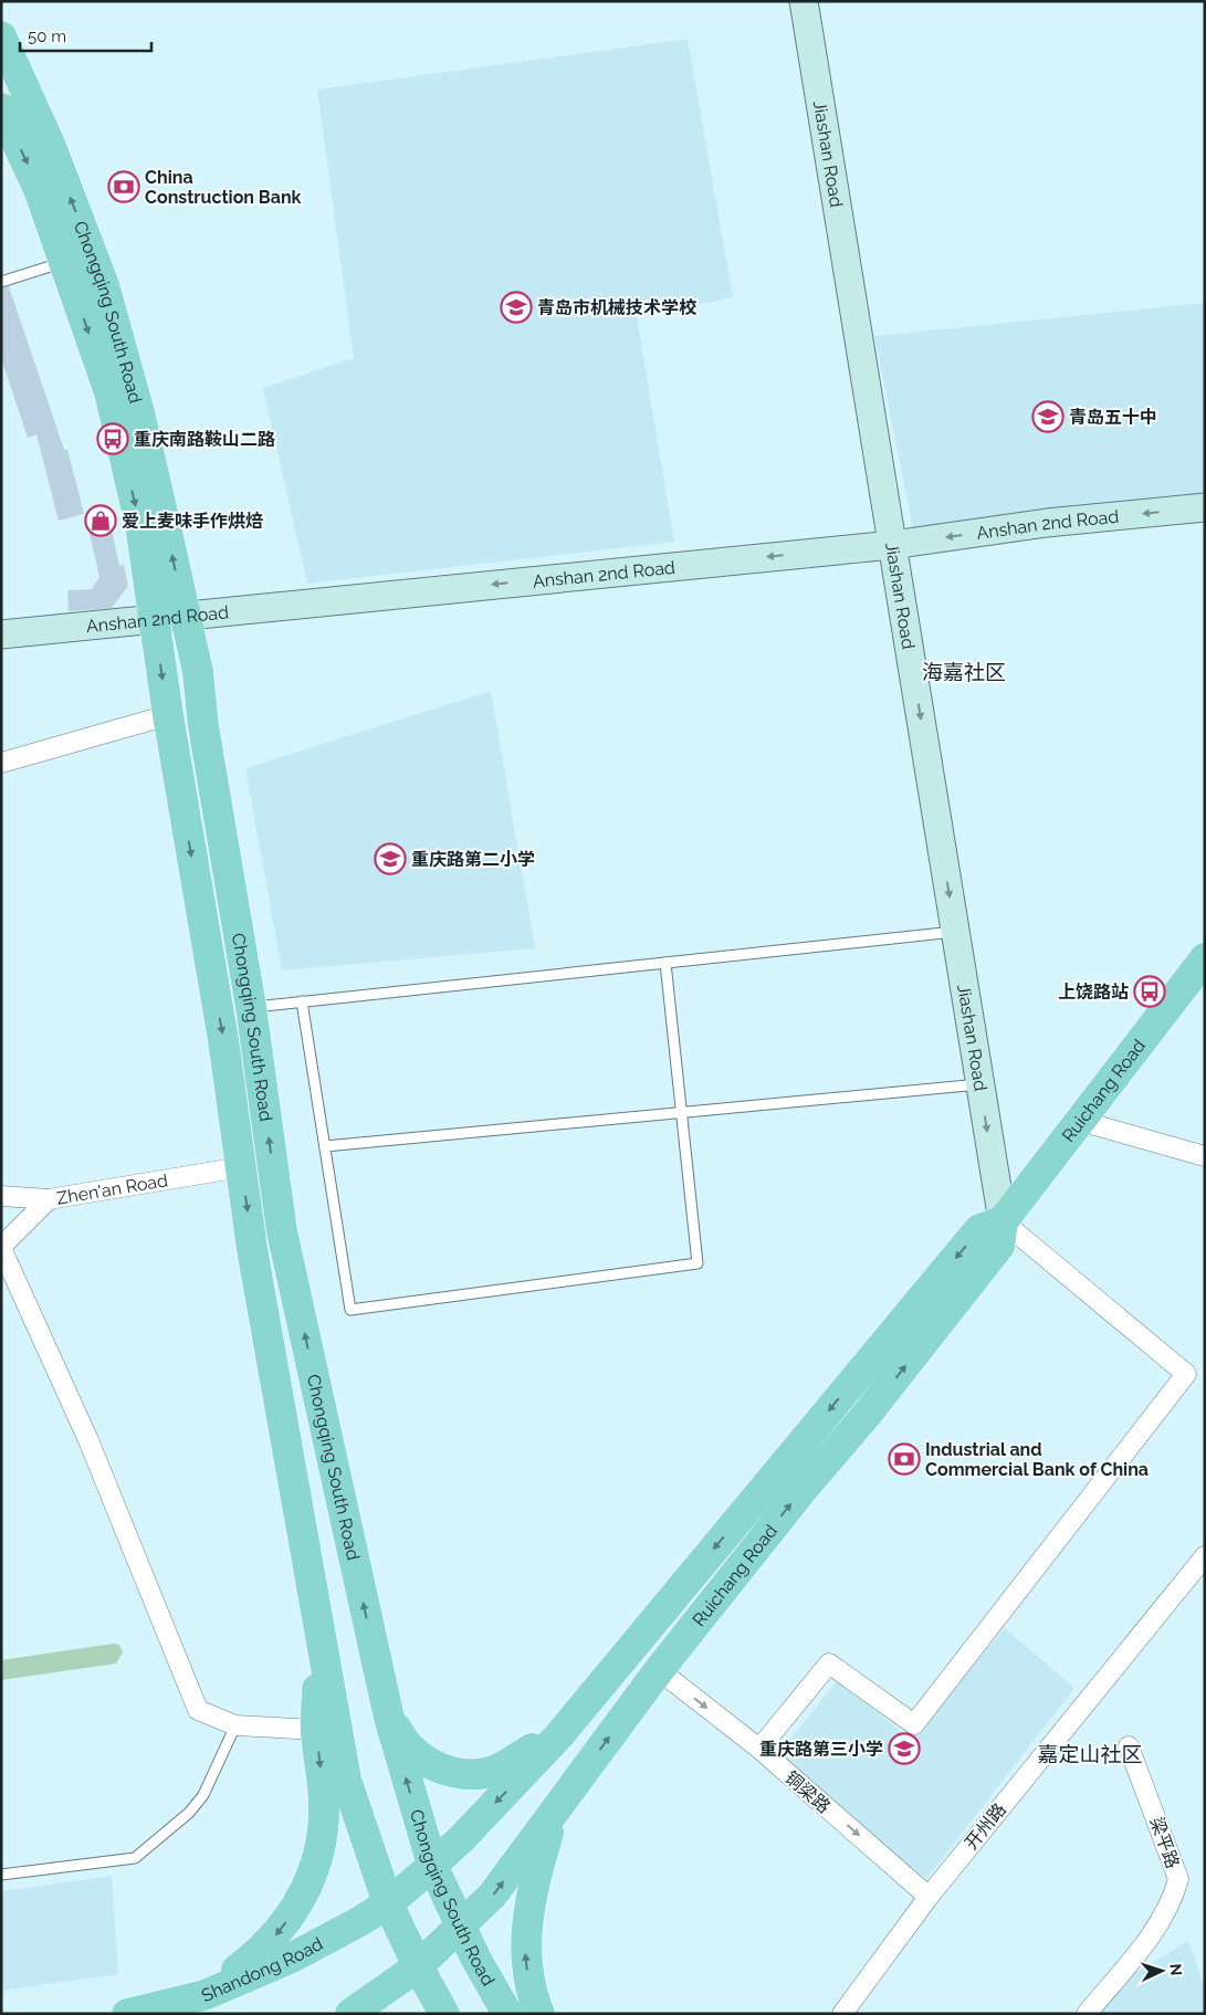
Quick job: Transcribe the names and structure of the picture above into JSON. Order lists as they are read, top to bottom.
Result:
{
  "streets": {
    "main road": ["Chongqing South Road", "Ruichang Road", "Shandong Road"],
    "street": [
      "Jiashan Road",
      "Anshan 2nd Road",
      "Zhen'an Road",
      "铜梁路",
      "开州路",
      "梁平路"
    ]
  },
  "crossings": [
    ["Jiashan Road", "Anshan 2nd Road"],
    ["Jiashan Road", "Ruichang Road"],
    ["Chongqing South Road", "Anshan 2nd Road"],
    ["Chongqing South Road", "Ruichang Road"],
    ["Chongqing South Road", "Zhen'an Road"],
    ["Chongqing South Road", "Shandong Road"],
    ["Ruichang Road", "铜梁路"],
    ["Ruichang Road", "Shandong Road"],
    ["铜梁路", "开州路"]
  ],
  "one_way": ["Jiashan Road", "Anshan 2nd Road", "铜梁路"],
  "districts": ["海嘉社区", "嘉定山社区"],
  "places": {
    "bank": ["China Construction Bank", "Industrial and Commercial Bank of China"],
    "school or university": [
      "青岛市机械技术学校",
      "青岛五十中",
      "重庆路第二小学",
      "重庆路第三小学"
    ],
    "bus stop": ["重庆南路鞍山二路", "上饶路站"],
    "shop": ["爱上麦味手作烘焙"]
  },
  "scale_bar": "50 m",
  "north": "right"
}
